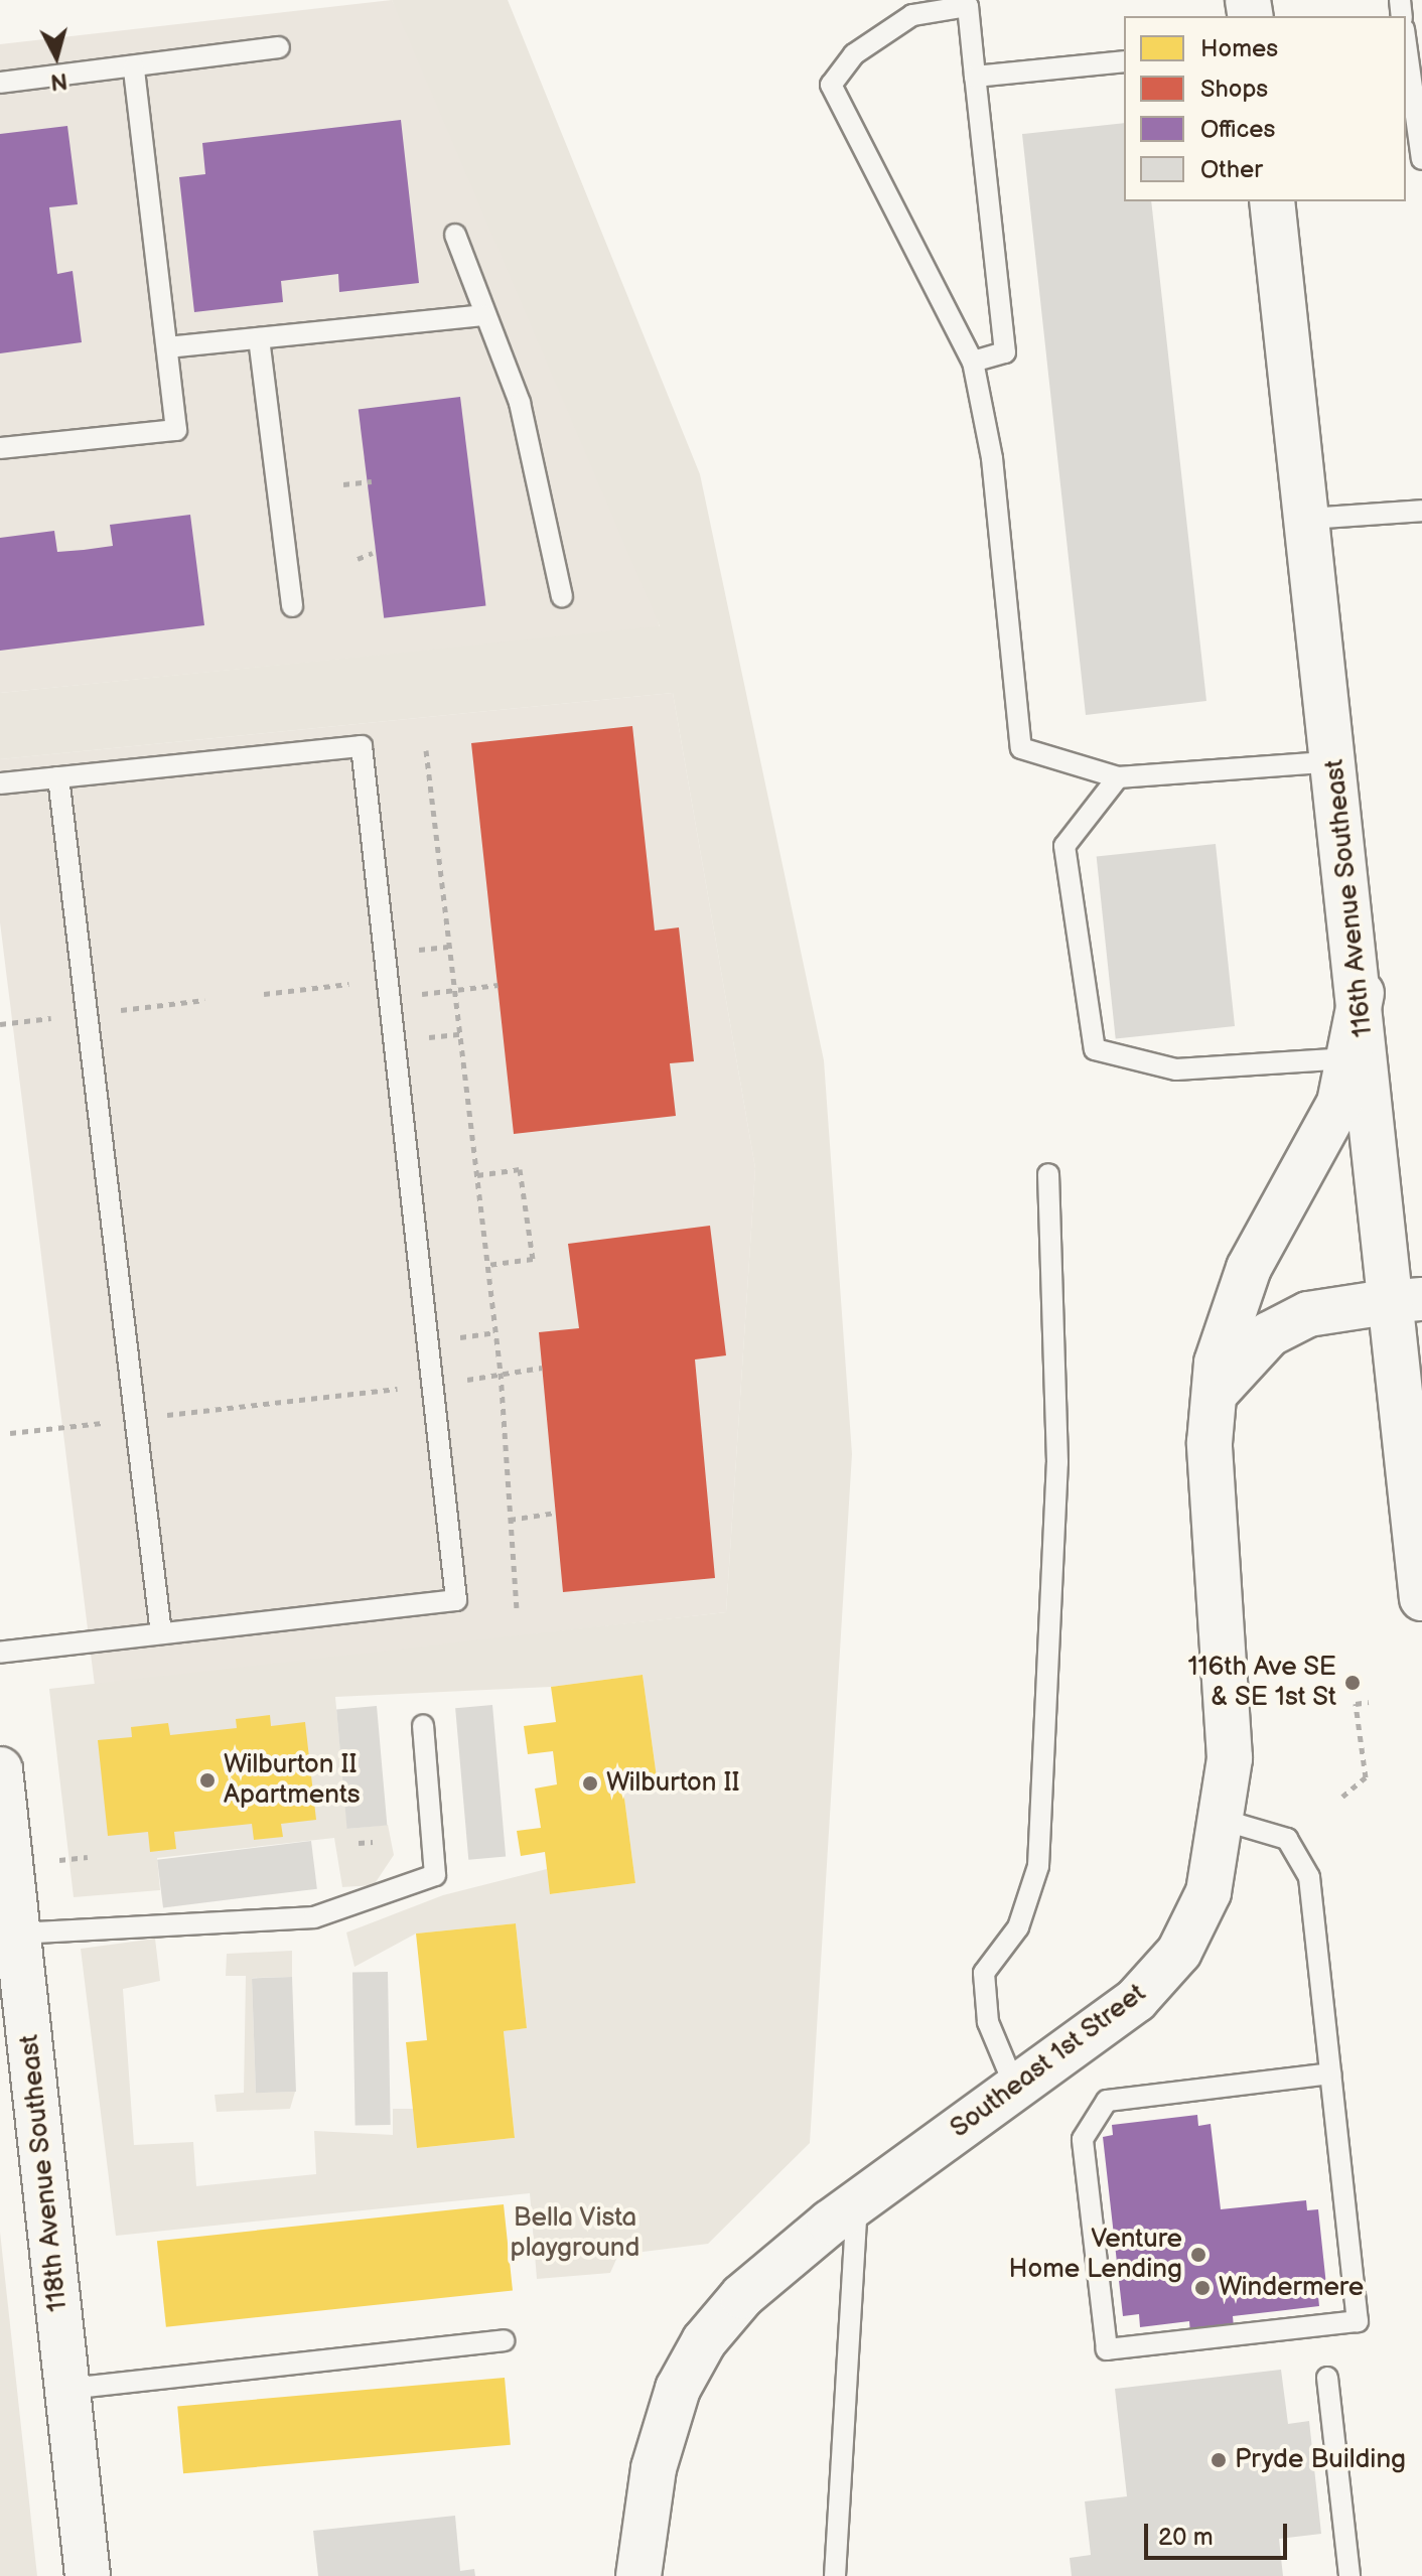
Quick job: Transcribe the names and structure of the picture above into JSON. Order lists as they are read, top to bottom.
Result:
{
  "streets": {
    "street": ["116th Avenue Southeast", "Southeast 1st Street", "118th Avenue Southeast"]
  },
  "crossings": [
    ["116th Avenue Southeast", "Southeast 1st Street"]
  ],
  "parks": ["Bella Vista playground"],
  "places": [
    "116th Ave SE & SE 1st St",
    "Wilburton II Apartments",
    "Wilburton II",
    "Venture Home Lending",
    "Windermere",
    "Pryde Building"
  ],
  "legend": [
    "Homes",
    "Shops",
    "Offices",
    "Other"
  ],
  "scale_bar": "20 m",
  "north": "bottom"
}
